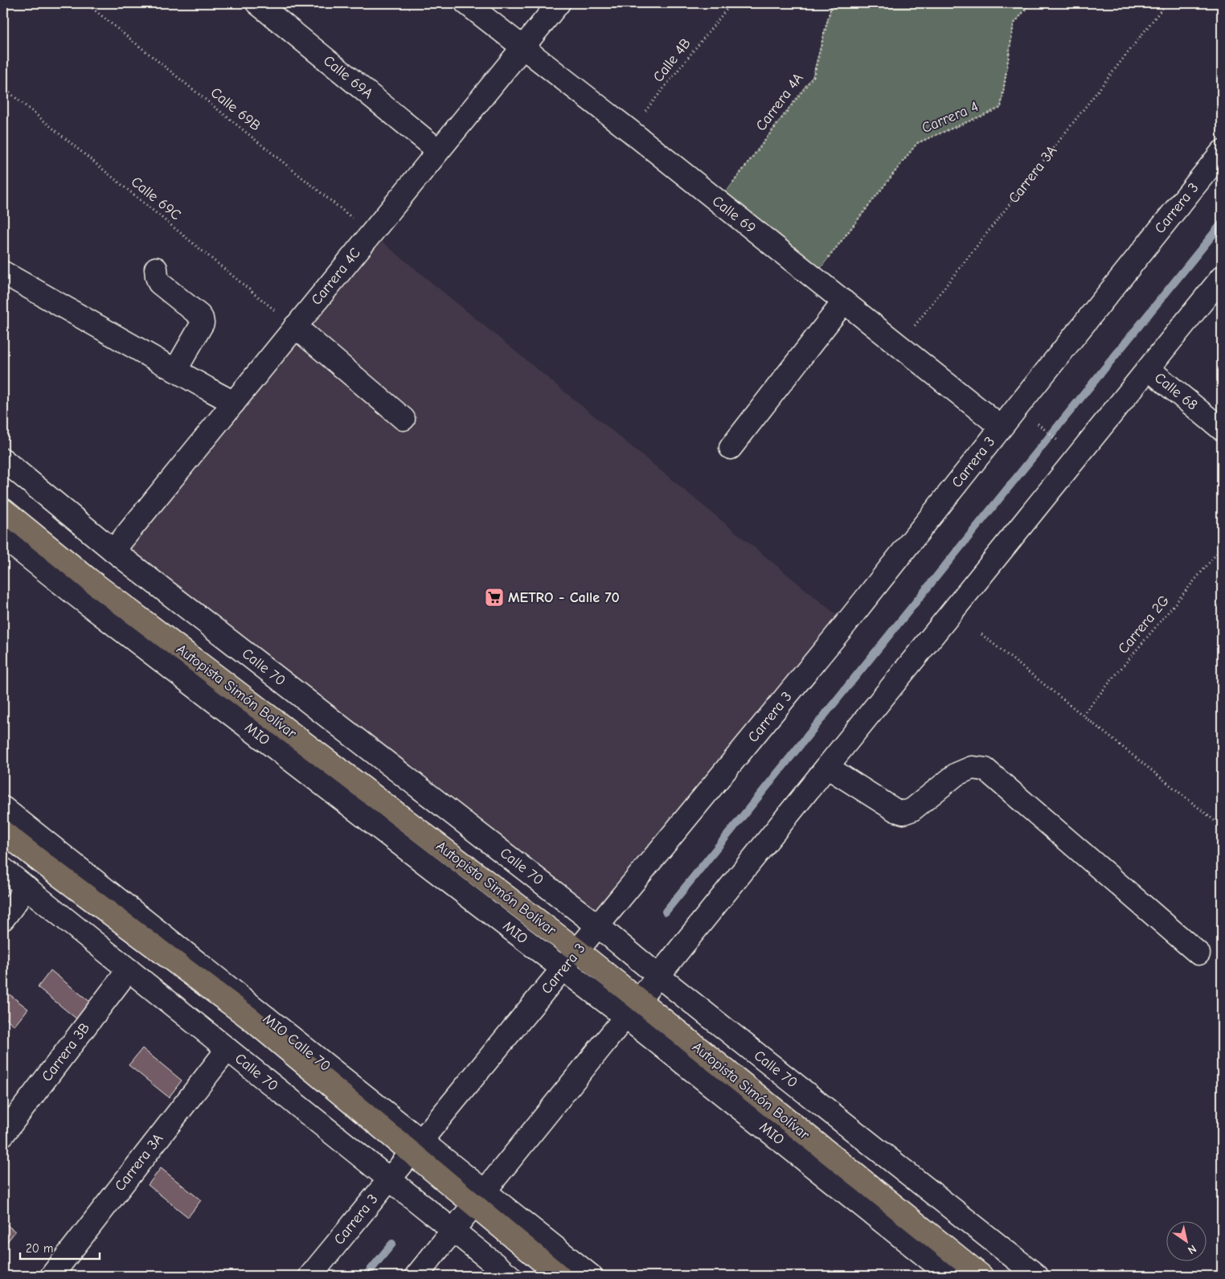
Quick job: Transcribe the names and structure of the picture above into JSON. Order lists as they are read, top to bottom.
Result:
{
  "streets": {
    "highway": ["Autopista Simón Bolívar"],
    "street": [
      "Calle 69A",
      "Carrera 3A",
      "Carrera 3",
      "Calle 69",
      "Carrera 4C",
      "Calle 68",
      "Calle 70",
      "MIO",
      "MIO Calle 70",
      "Carrera 3B"
    ],
    "path": [
      "Calle 4B",
      "Carrera 4A",
      "Calle 69B",
      "Carrera 4",
      "Calle 69C",
      "Carrera 2G"
    ]
  },
  "crossings": [
    ["Calle 4B", "Calle 69"],
    ["Calle 69A", "Carrera 4C"],
    ["Carrera 4A", "Calle 69"],
    ["Calle 69B", "Carrera 4C"],
    ["Carrera 4", "Calle 69"],
    ["Carrera 3A", "Calle 69"],
    ["Carrera 3A", "Calle 70"],
    ["Calle 69C", "Carrera 4C"],
    ["Carrera 3", "Calle 69"],
    ["Carrera 3", "Calle 70"],
    ["Carrera 3", "Autopista Simón Bolívar"],
    ["Carrera 3", "MIO"],
    ["Carrera 3", "MIO Calle 70"],
    ["Calle 69", "Carrera 4C"],
    ["Carrera 4C", "Calle 70"],
    ["Calle 70", "Carrera 3B"],
    ["Autopista Simón Bolívar", "MIO"]
  ],
  "places": {
    "supermarket": ["METRO - Calle 70"]
  },
  "scale_bar": "20 m",
  "north": "bottom right"
}
